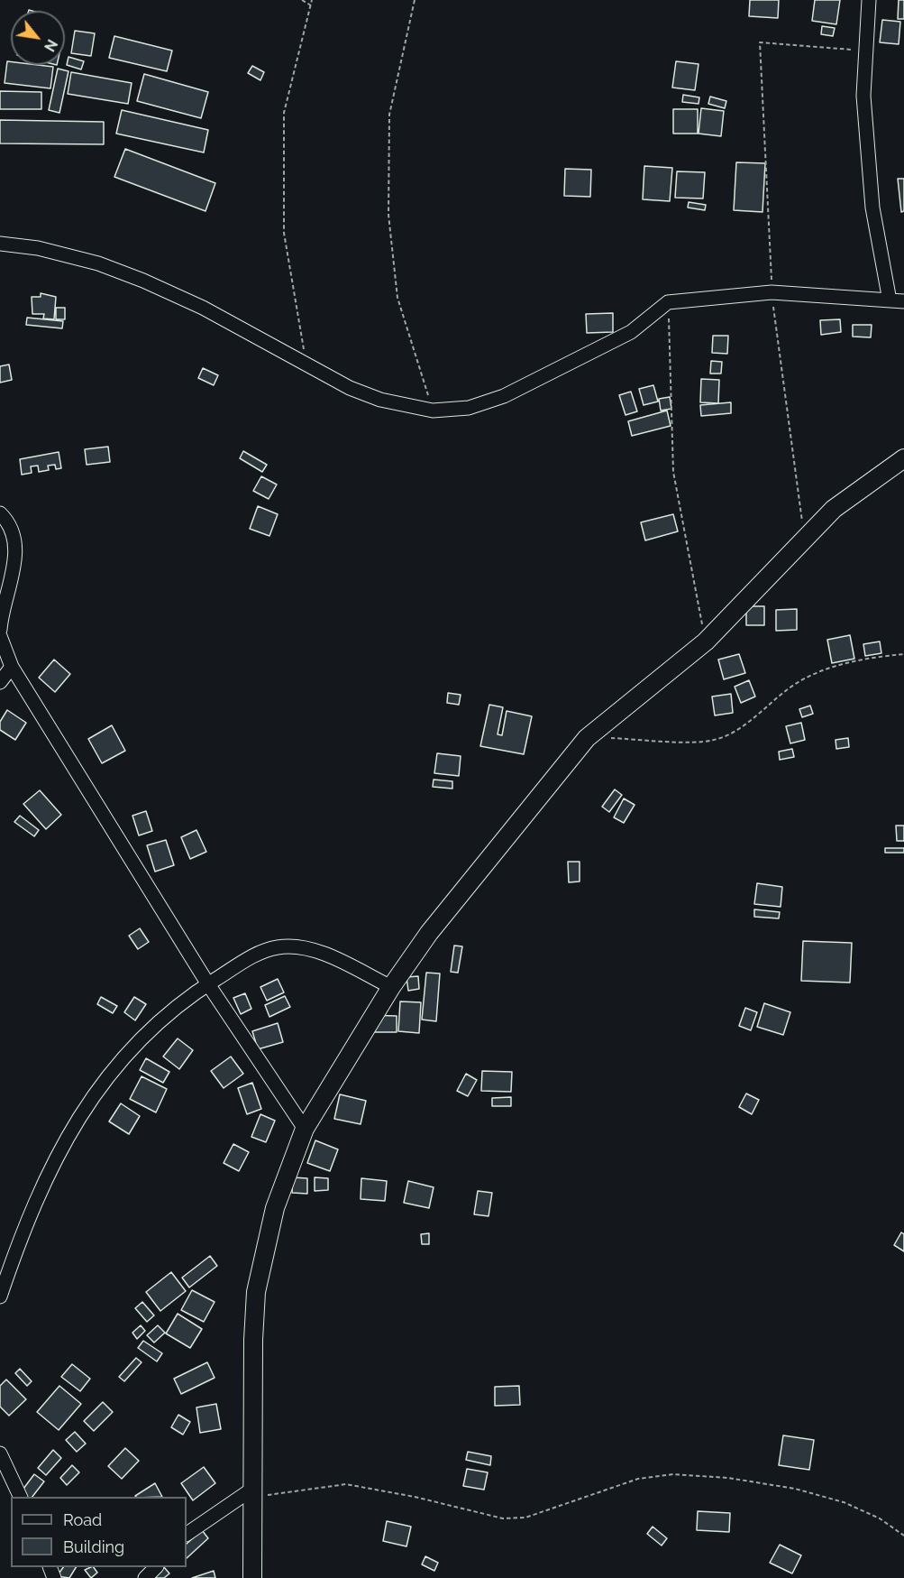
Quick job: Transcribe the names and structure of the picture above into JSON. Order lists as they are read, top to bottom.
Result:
{
  "legend": ["Road", "Building"],
  "north": "bottom right"
}
